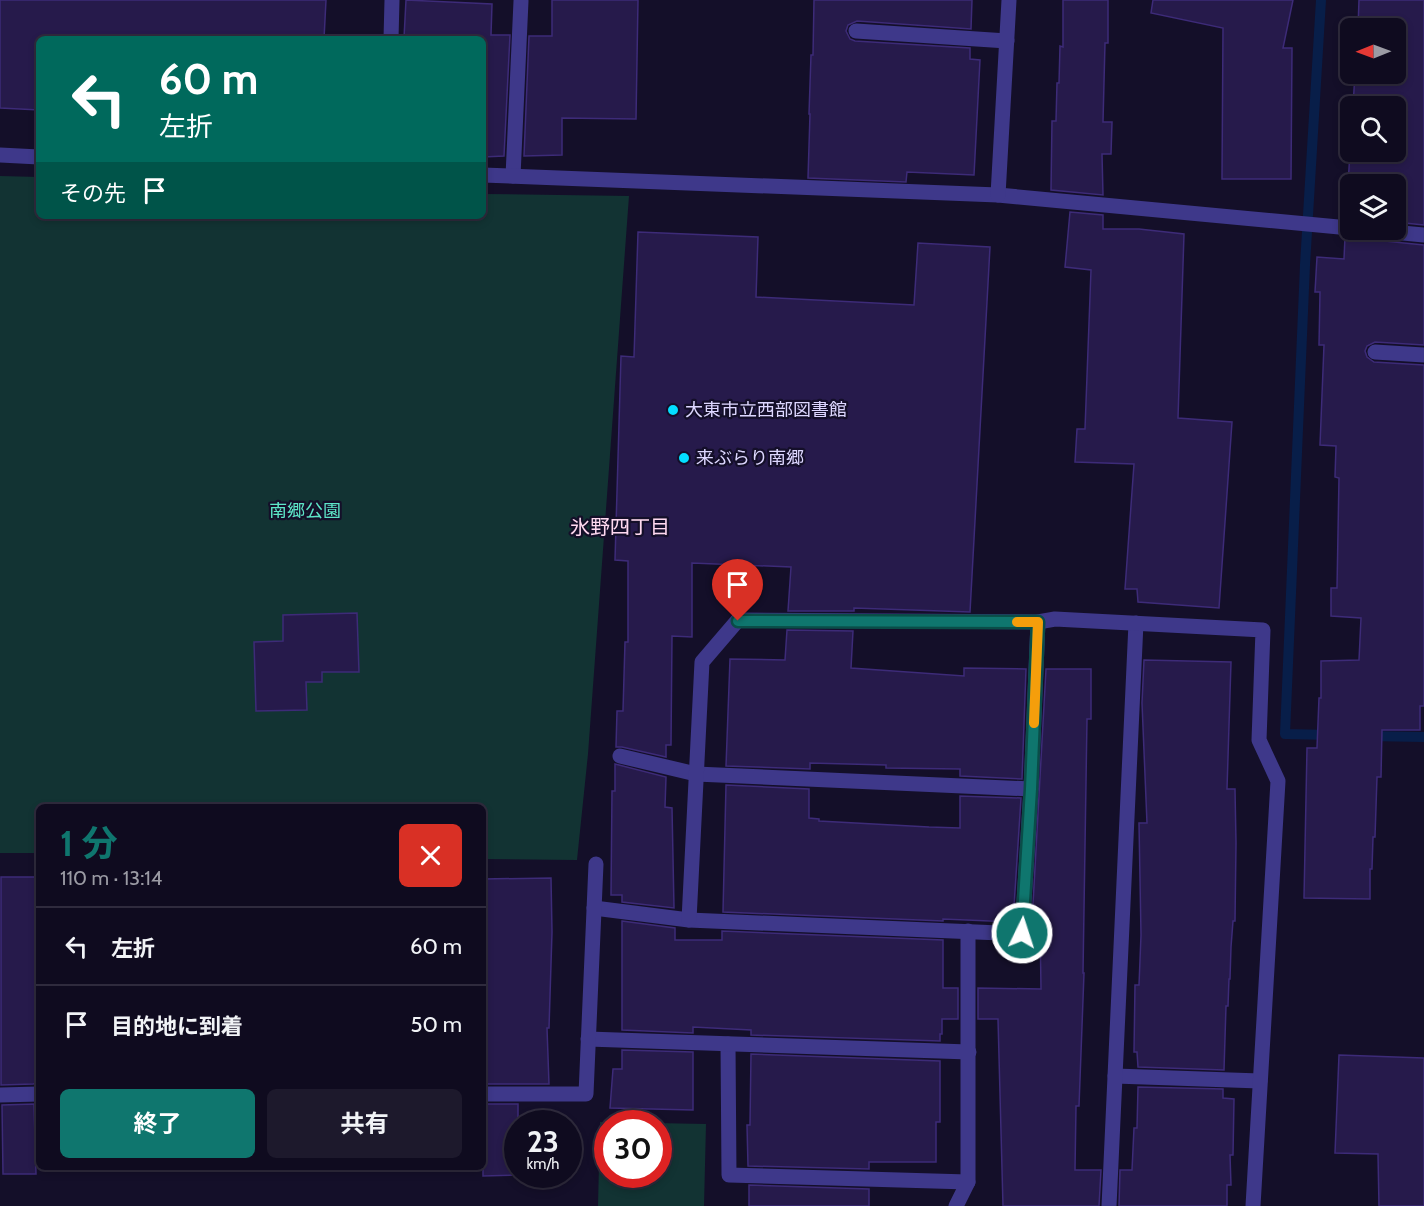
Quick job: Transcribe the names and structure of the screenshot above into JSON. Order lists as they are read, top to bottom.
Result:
{
  "districts": ["氷野四丁目"],
  "parks": ["南郷公園"],
  "places": ["大東市立西部図書館", "来ぶらり南郷"],
  "north": "left",
  "page": {
    "turn": ["60 m", "左折"],
    "then": "その先",
    "heading": ["1 分", "110 m · 13:14"],
    "list": [
      {
        "name": "左折",
        "value": "60 m"
      },
      {
        "name": "目的地に到着",
        "value": "50 m"
      }
    ],
    "buttons": ["終了", "共有"],
    "speed": "23 km/h",
    "limit": "30"
  }
}
